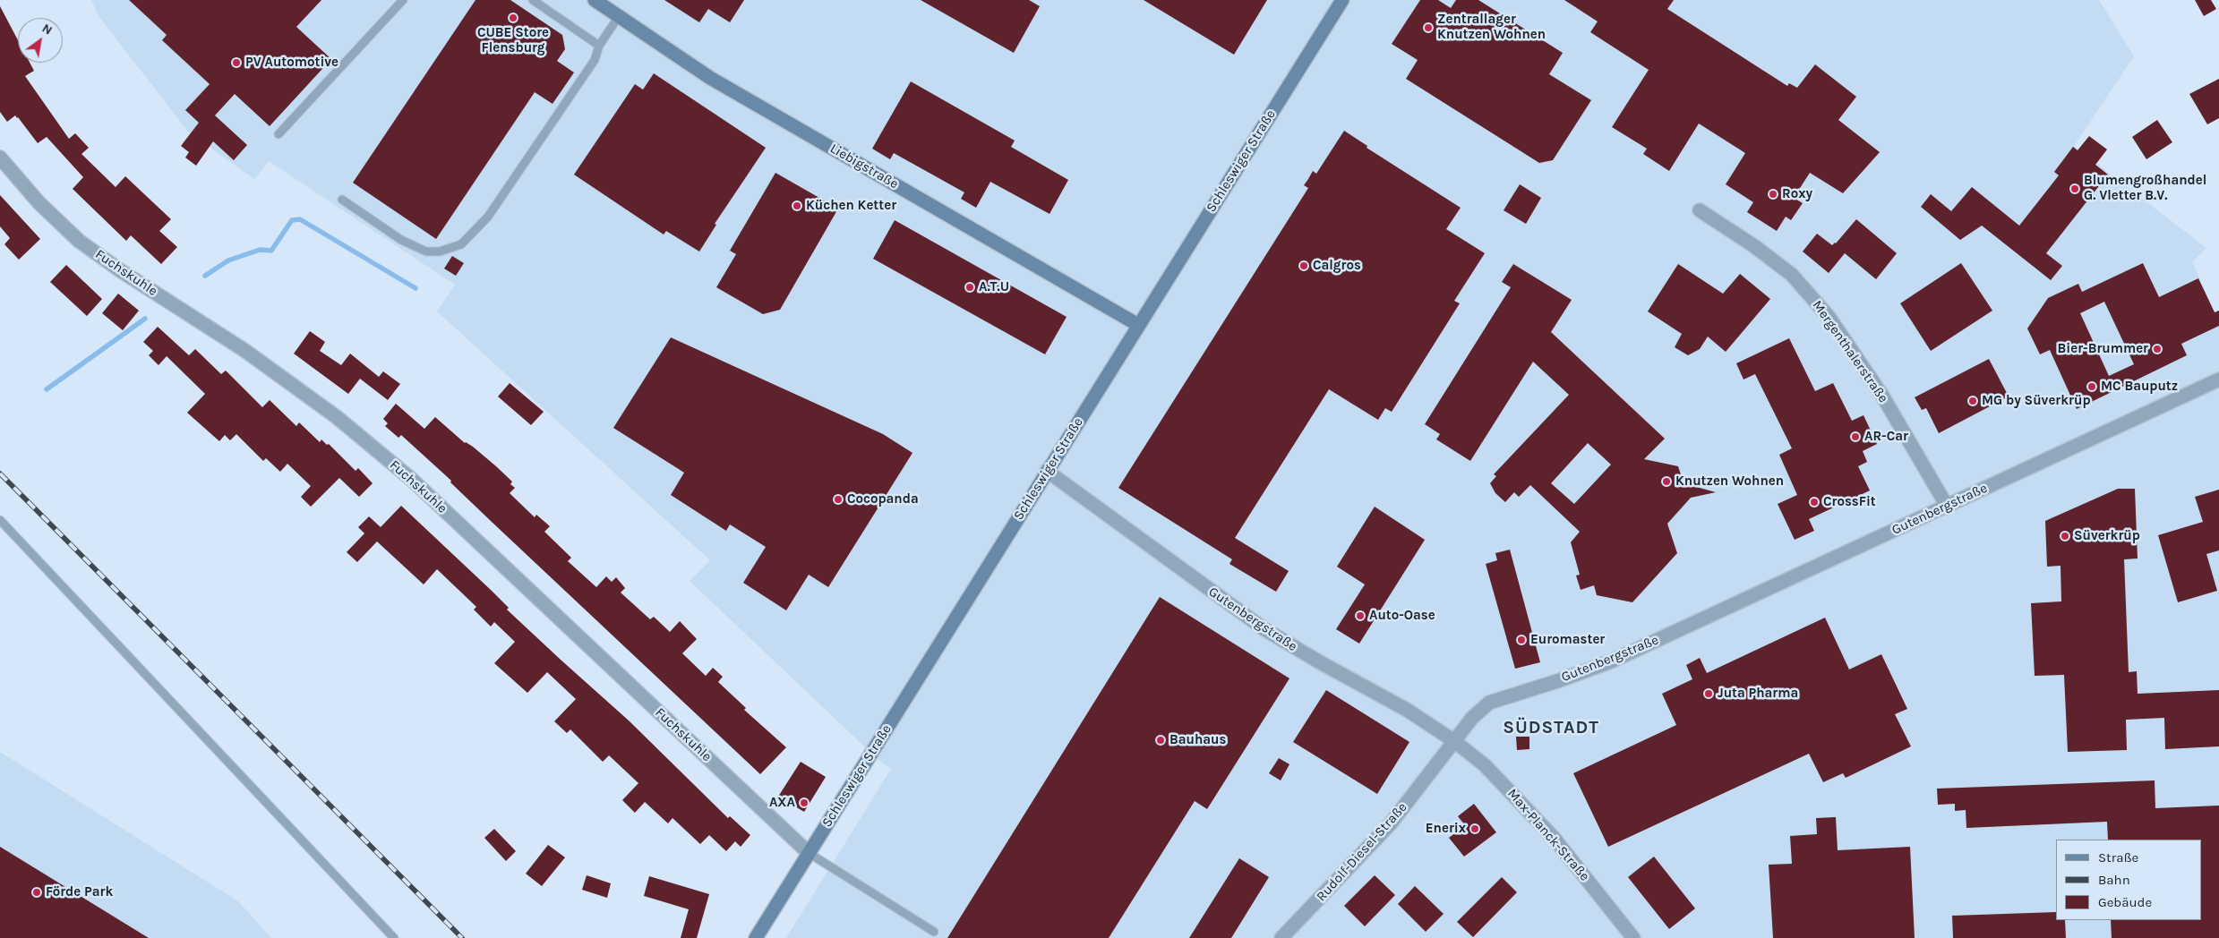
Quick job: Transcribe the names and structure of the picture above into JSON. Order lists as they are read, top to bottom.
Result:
{
  "streets": {
    "main road": ["Schleswiger Straße", "Liebigstraße"],
    "street": [
      "Fuchskuhle",
      "Mergenthalerstraße",
      "Gutenbergstraße",
      "Max-Planck-Straße",
      "Rudolf-Diesel-Straße"
    ]
  },
  "crossings": [
    ["Schleswiger Straße", "Liebigstraße"],
    ["Schleswiger Straße", "Fuchskuhle"],
    ["Schleswiger Straße", "Gutenbergstraße"],
    ["Mergenthalerstraße", "Gutenbergstraße"],
    ["Gutenbergstraße", "Max-Planck-Straße"],
    ["Gutenbergstraße", "Rudolf-Diesel-Straße"],
    ["Max-Planck-Straße", "Rudolf-Diesel-Straße"]
  ],
  "districts": ["SÜDSTADT"],
  "places": [
    "CUBE Store Flensburg",
    "Zentrallager Knutzen Wohnen",
    "PV Automotive",
    "Blumengroßhandel G. Vletter B.V.",
    "Roxy",
    "Küchen Ketter",
    "Calgros",
    "A.T.U",
    "Bier-Brummer",
    "MC Bauputz",
    "MG by Süverkrüp",
    "AR-Car",
    "Knutzen Wohnen",
    "Cocopanda",
    "CrossFit",
    "Süverkrüp",
    "Auto-Oase",
    "Euromaster",
    "Juta Pharma",
    "Bauhaus",
    "AXA",
    "Enerix",
    "Förde Park"
  ],
  "legend": ["Straße", "Bahn", "Gebäude"],
  "north": "top right"
}
